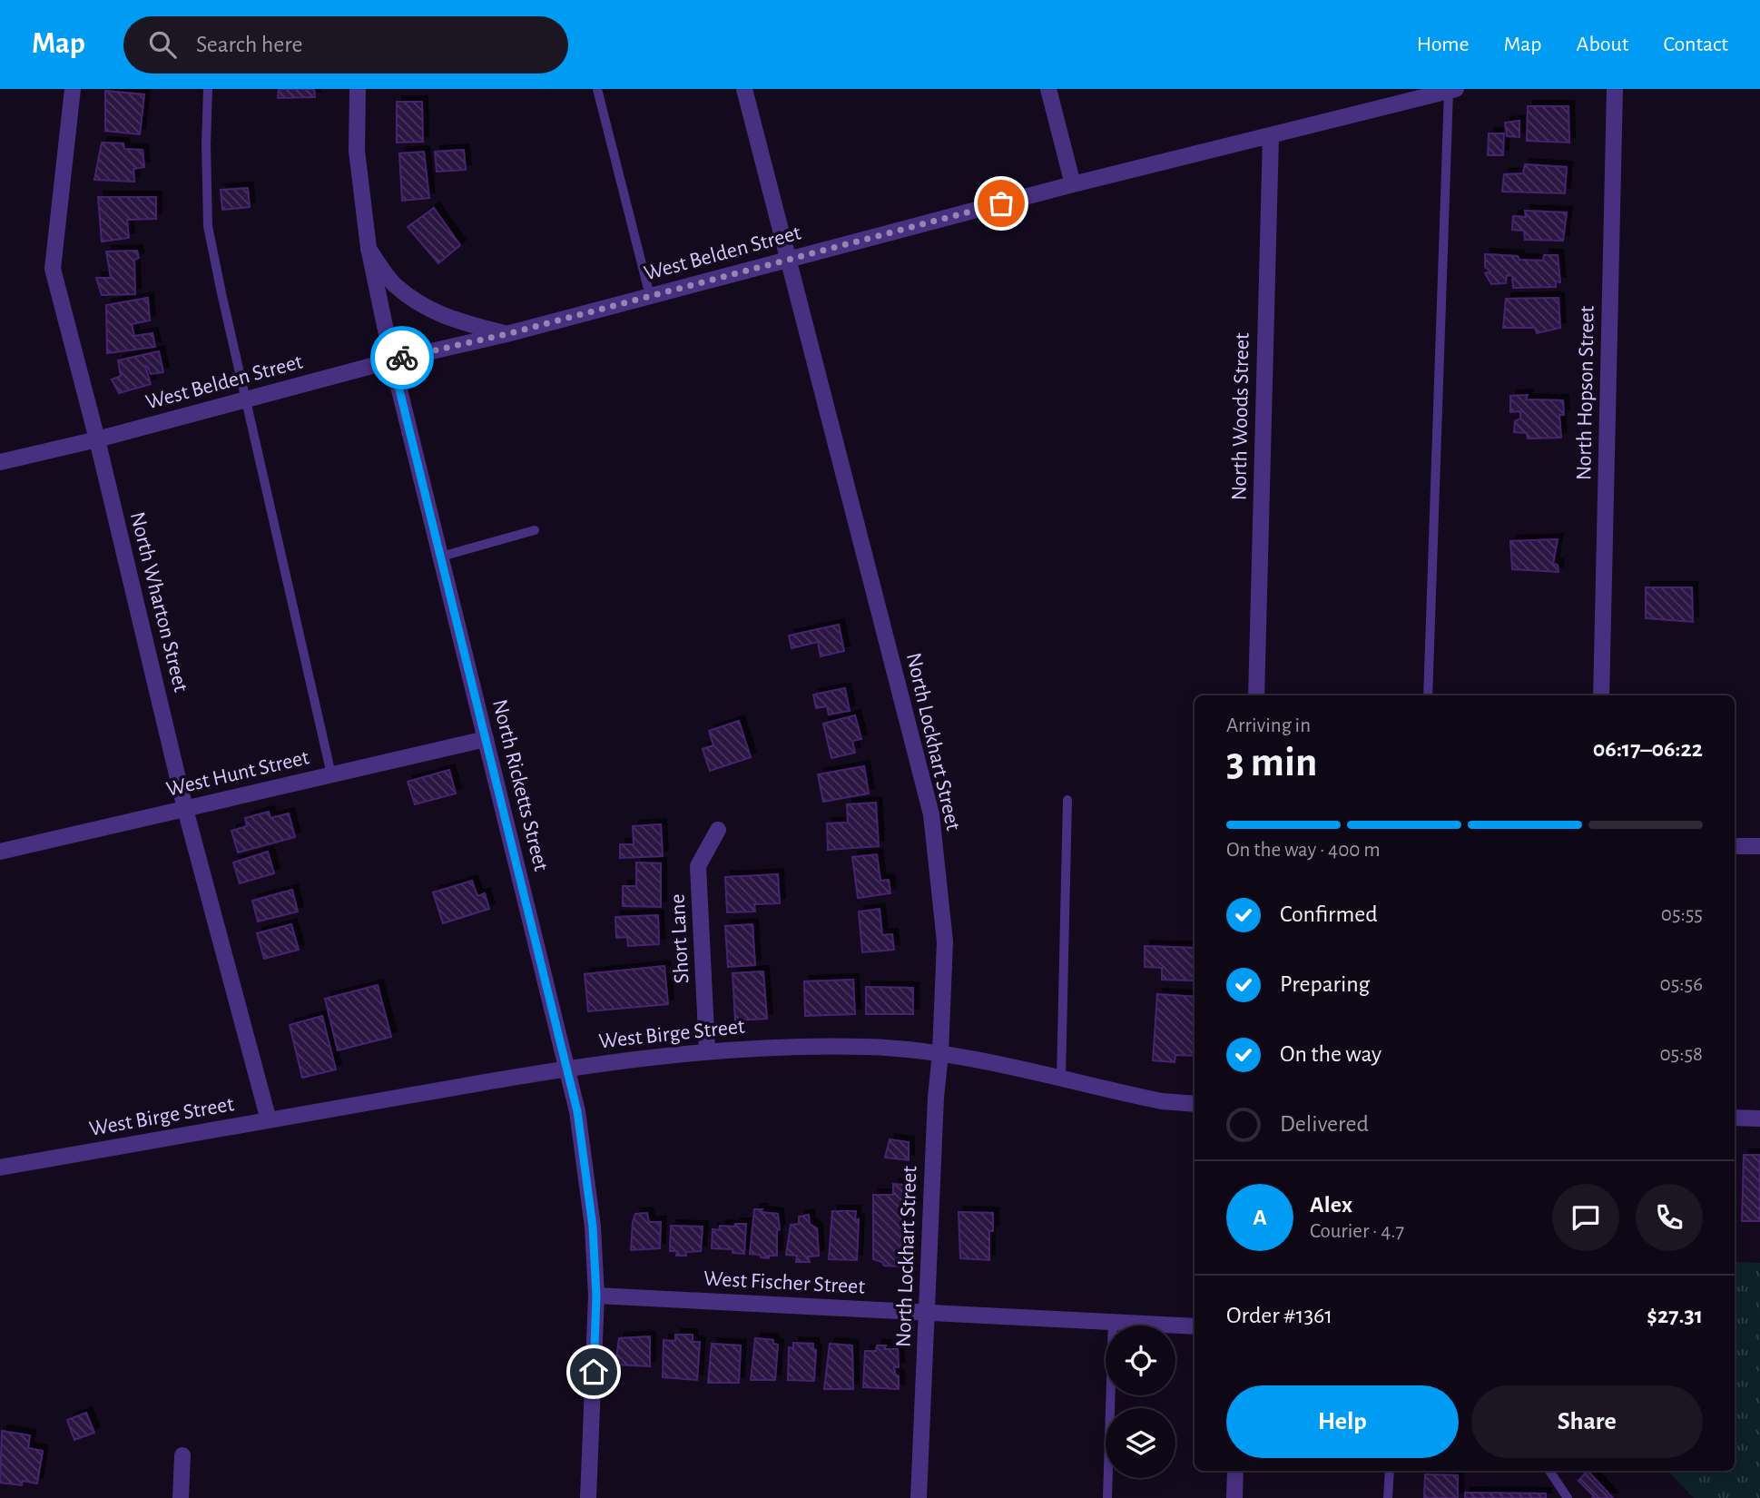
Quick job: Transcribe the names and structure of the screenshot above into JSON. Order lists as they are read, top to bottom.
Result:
{
  "streets": {
    "street": [
      "West Belden Street",
      "North Hopson Street",
      "North Woods Street",
      "North Wharton Street",
      "North Lockhart Street",
      "West Hunt Street",
      "North Ricketts Street",
      "Short Lane",
      "West Birge Street",
      "West Fischer Street"
    ]
  },
  "crossings": [
    ["West Belden Street", "North Woods Street"],
    ["West Belden Street", "North Wharton Street"],
    ["West Belden Street", "North Lockhart Street"],
    ["West Belden Street", "North Ricketts Street"],
    ["North Wharton Street", "West Hunt Street"],
    ["North Wharton Street", "West Birge Street"],
    ["North Lockhart Street", "West Birge Street"],
    ["North Lockhart Street", "West Fischer Street"],
    ["West Hunt Street", "North Ricketts Street"],
    ["North Ricketts Street", "West Birge Street"],
    ["North Ricketts Street", "West Fischer Street"],
    ["Short Lane", "West Birge Street"]
  ],
  "page": {
    "header": "Map",
    "search": "Search here",
    "nav": [
      "Home",
      "Map",
      "About",
      "Contact"
    ],
    "heading": ["3 min", "Arriving in", "06:17–06:22"],
    "panel": [
      "Alex",
      "Courier · 4.7",
      "Order #1361",
      "$27.31"
    ],
    "bar": "On the way · 400 m",
    "list": [
      ["Confirmed", "05:55"],
      ["Preparing", "05:56"],
      ["On the way", "05:58"],
      "Delivered"
    ],
    "round": "A",
    "buttons": ["Help", "Share"]
  }
}
